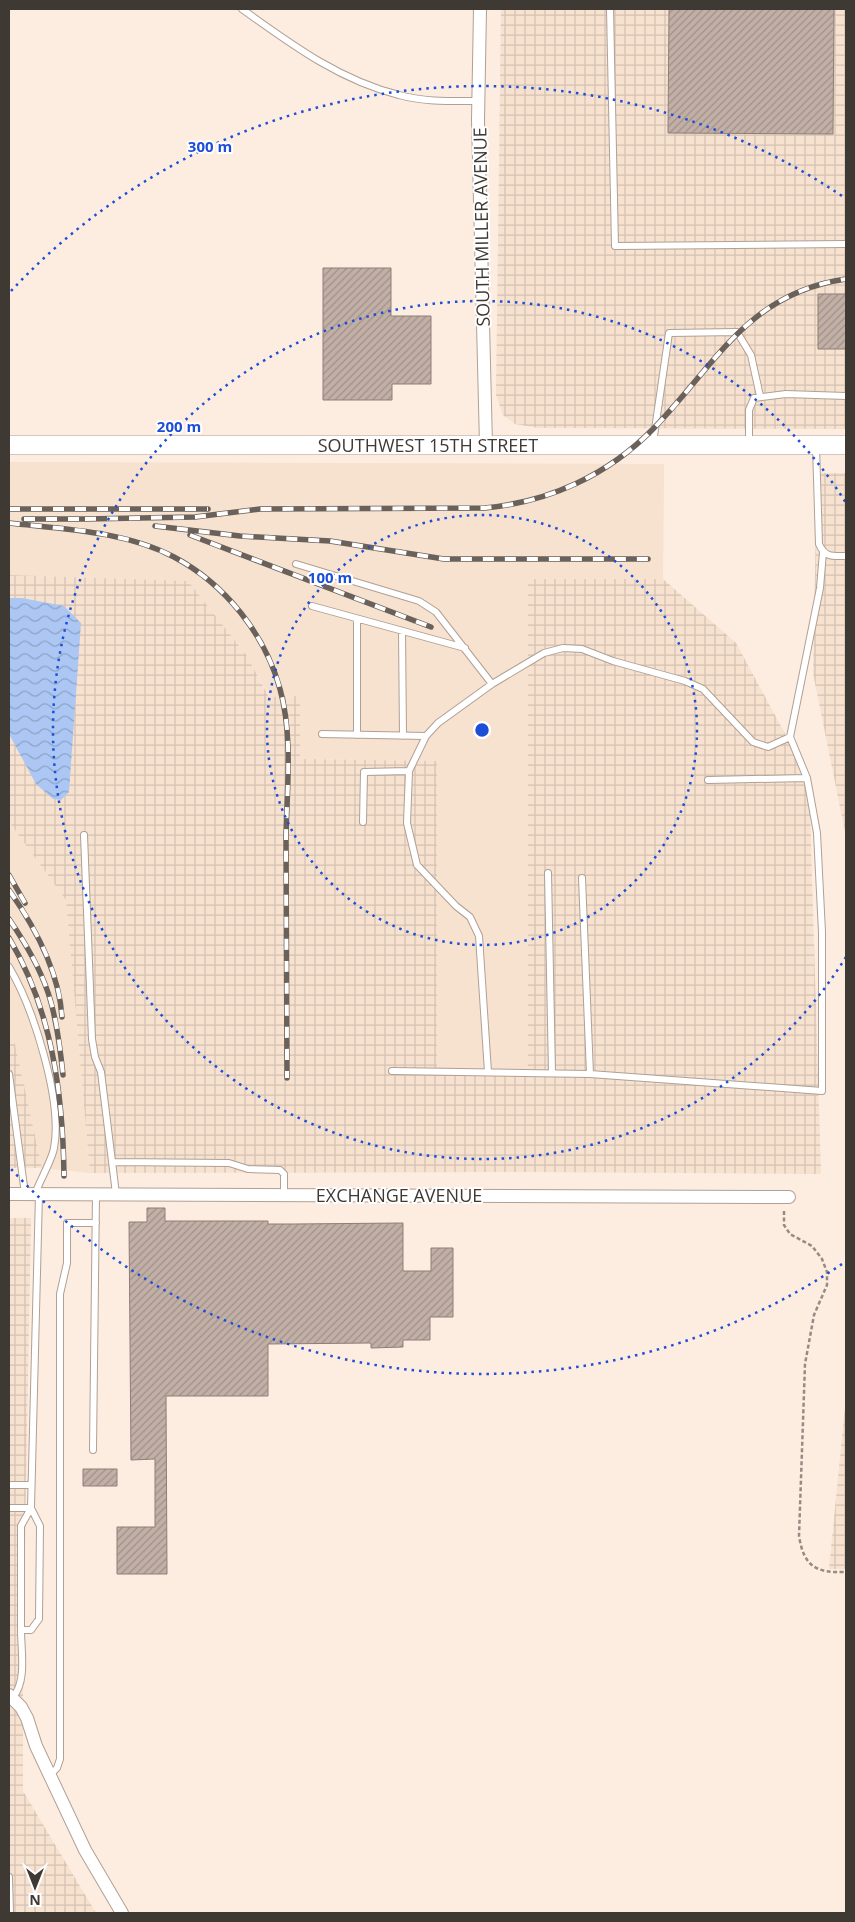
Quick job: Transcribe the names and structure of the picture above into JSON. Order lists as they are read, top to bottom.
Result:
{
  "streets": {
    "main road": ["SOUTHWEST 15TH STREET"],
    "street": ["SOUTH MILLER AVENUE", "EXCHANGE AVENUE"]
  },
  "crossings": [
    ["SOUTH MILLER AVENUE", "SOUTHWEST 15TH STREET"]
  ],
  "north": "bottom",
  "rings": ["300 m", "200 m", "100 m"]
}
